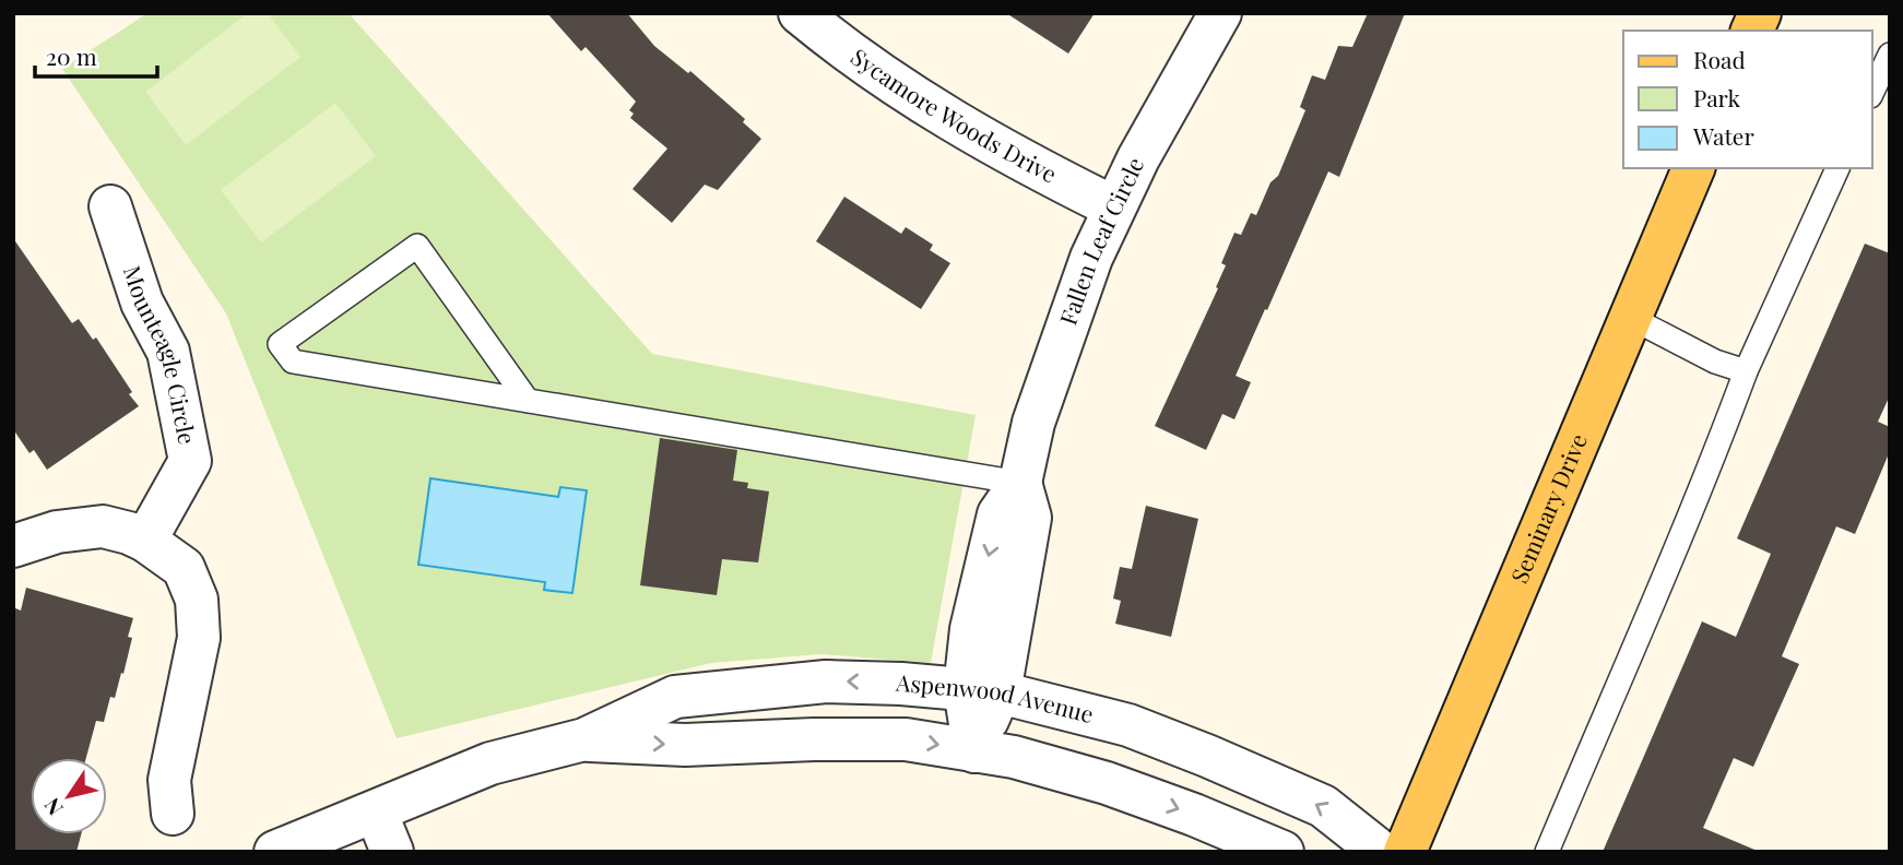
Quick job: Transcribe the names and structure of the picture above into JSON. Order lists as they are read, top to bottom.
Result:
{
  "streets": {
    "main road": ["Seminary Drive"],
    "street": [
      "Sycamore Woods Drive",
      "Fallen Leaf Circle",
      "Mounteagle Circle",
      "Aspenwood Avenue"
    ]
  },
  "crossings": [
    ["Sycamore Woods Drive", "Fallen Leaf Circle"],
    ["Fallen Leaf Circle", "Aspenwood Avenue"]
  ],
  "legend": ["Road", "Park", "Water"],
  "scale_bar": "20 m",
  "north": "bottom left"
}
